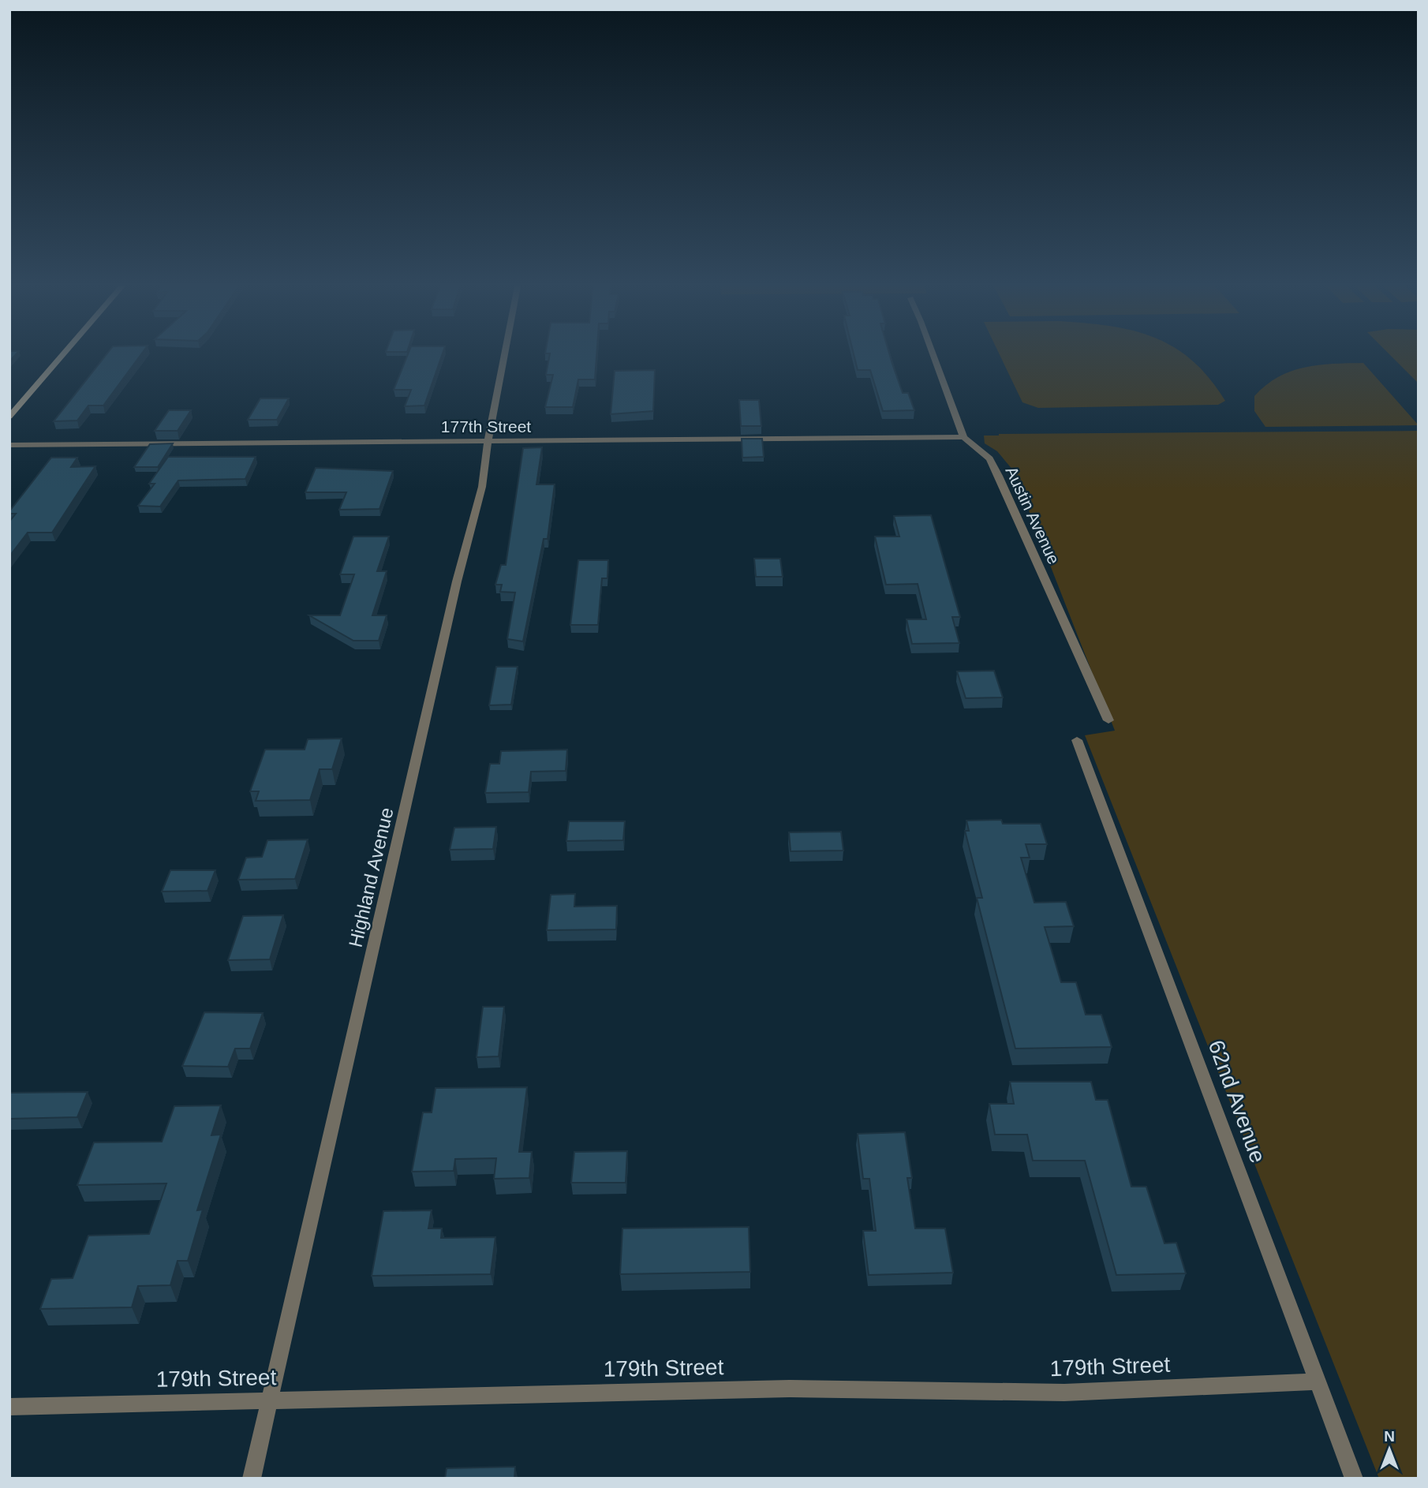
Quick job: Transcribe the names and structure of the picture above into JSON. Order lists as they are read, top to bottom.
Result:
{
  "streets": {
    "street": [
      "177th Street",
      "Austin Avenue",
      "Highland Avenue",
      "62nd Avenue",
      "179th Street"
    ]
  },
  "crossings": [
    ["177th Street", "Austin Avenue"],
    ["177th Street", "Highland Avenue"],
    ["Highland Avenue", "179th Street"],
    ["62nd Avenue", "179th Street"]
  ],
  "north": "top"
}
